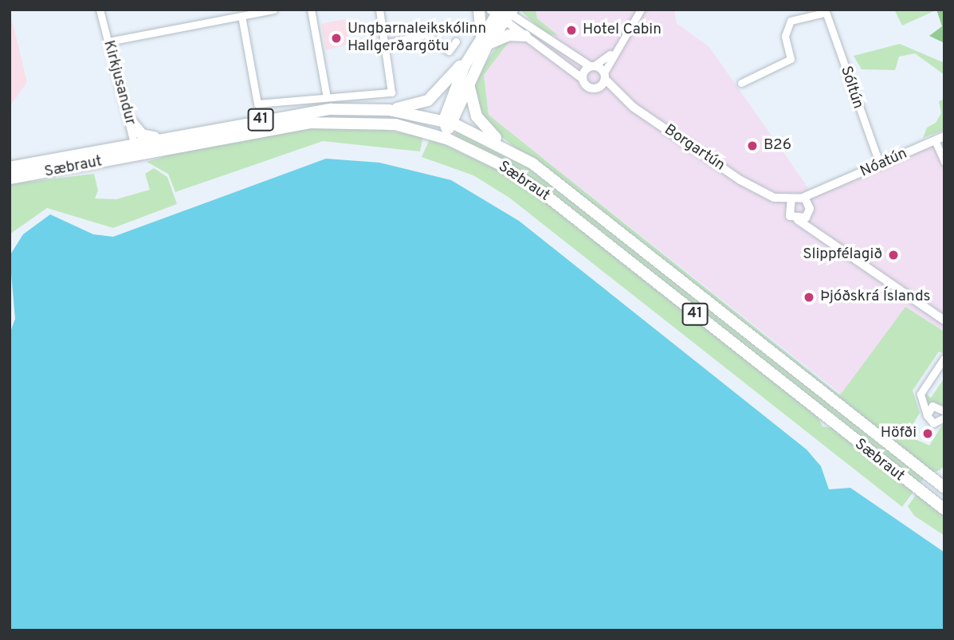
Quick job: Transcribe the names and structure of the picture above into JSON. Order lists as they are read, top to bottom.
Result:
{
  "streets": {
    "main road": ["41", "Sæbraut"],
    "street": [
      "Kirkjusandur",
      "Sóltún",
      "Borgartún",
      "Nóatún"
    ]
  },
  "crossings": [
    ["Kirkjusandur", "Sæbraut"],
    ["Sóltún", "Nóatún"],
    ["Borgartún", "Nóatún"]
  ],
  "places": [
    "Hotel Cabin",
    "Ungbarnaleikskólinn Hallgerðargötu",
    "B26",
    "Slippfélagið",
    "Þjóðskrá Íslands",
    "Höfði"
  ]
}
